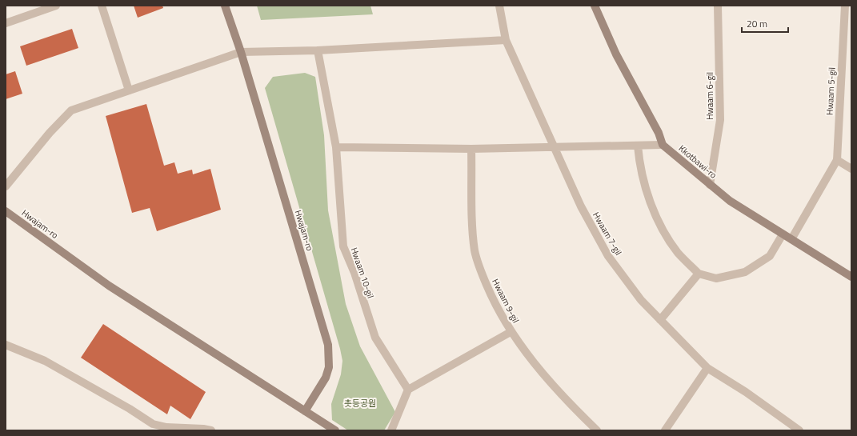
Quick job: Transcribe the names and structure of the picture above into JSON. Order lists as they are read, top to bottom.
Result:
{
  "streets": {
    "street": [
      "Hwaam 5-gil",
      "Hwaam 6-gil",
      "Kkotbawi-ro",
      "Hwajam-ro",
      "Hwaam 7-gil",
      "Hwaam 10-gil",
      "Hwaam 9-gil"
    ]
  },
  "crossings": [
    ["Hwaam 6-gil", "Kkotbawi-ro"]
  ],
  "parks": ["촛등공원"],
  "scale_bar": "20 m"
}
